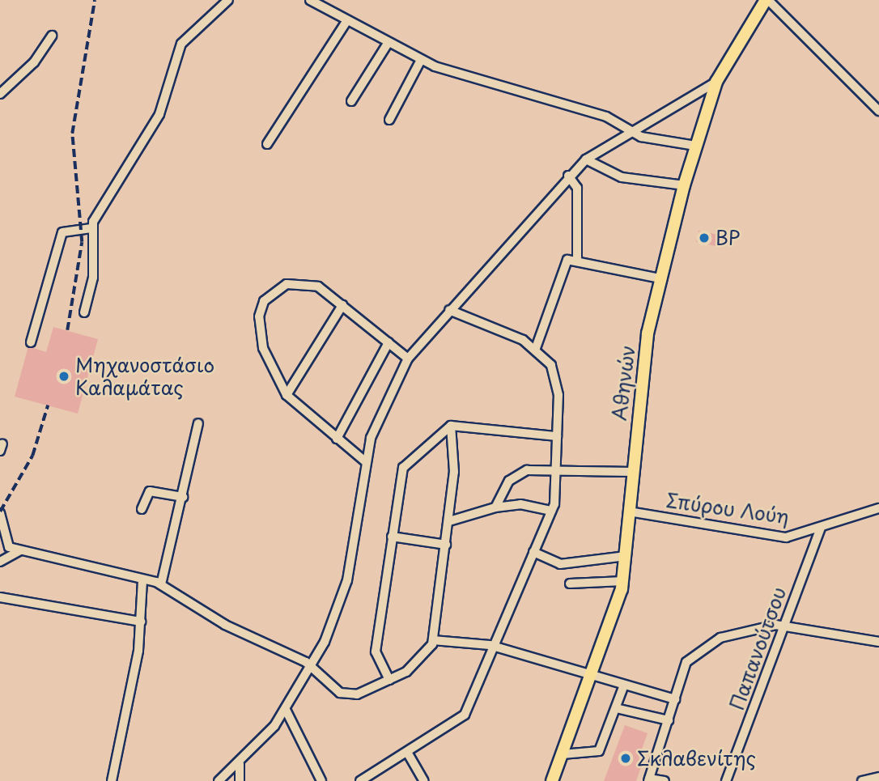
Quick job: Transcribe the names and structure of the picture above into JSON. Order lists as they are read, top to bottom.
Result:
{
  "streets": {
    "main road": ["Αθηνών"],
    "street": ["Σπύρου Λούη", "Παπανούτσου"]
  },
  "crossings": [
    ["Αθηνών", "Σπύρου Λούη"],
    ["Σπύρου Λούη", "Παπανούτσου"]
  ],
  "places": ["BP", "Μηχανοστάσιο Καλαμάτας", "Σκλαβενίτης"]
}
